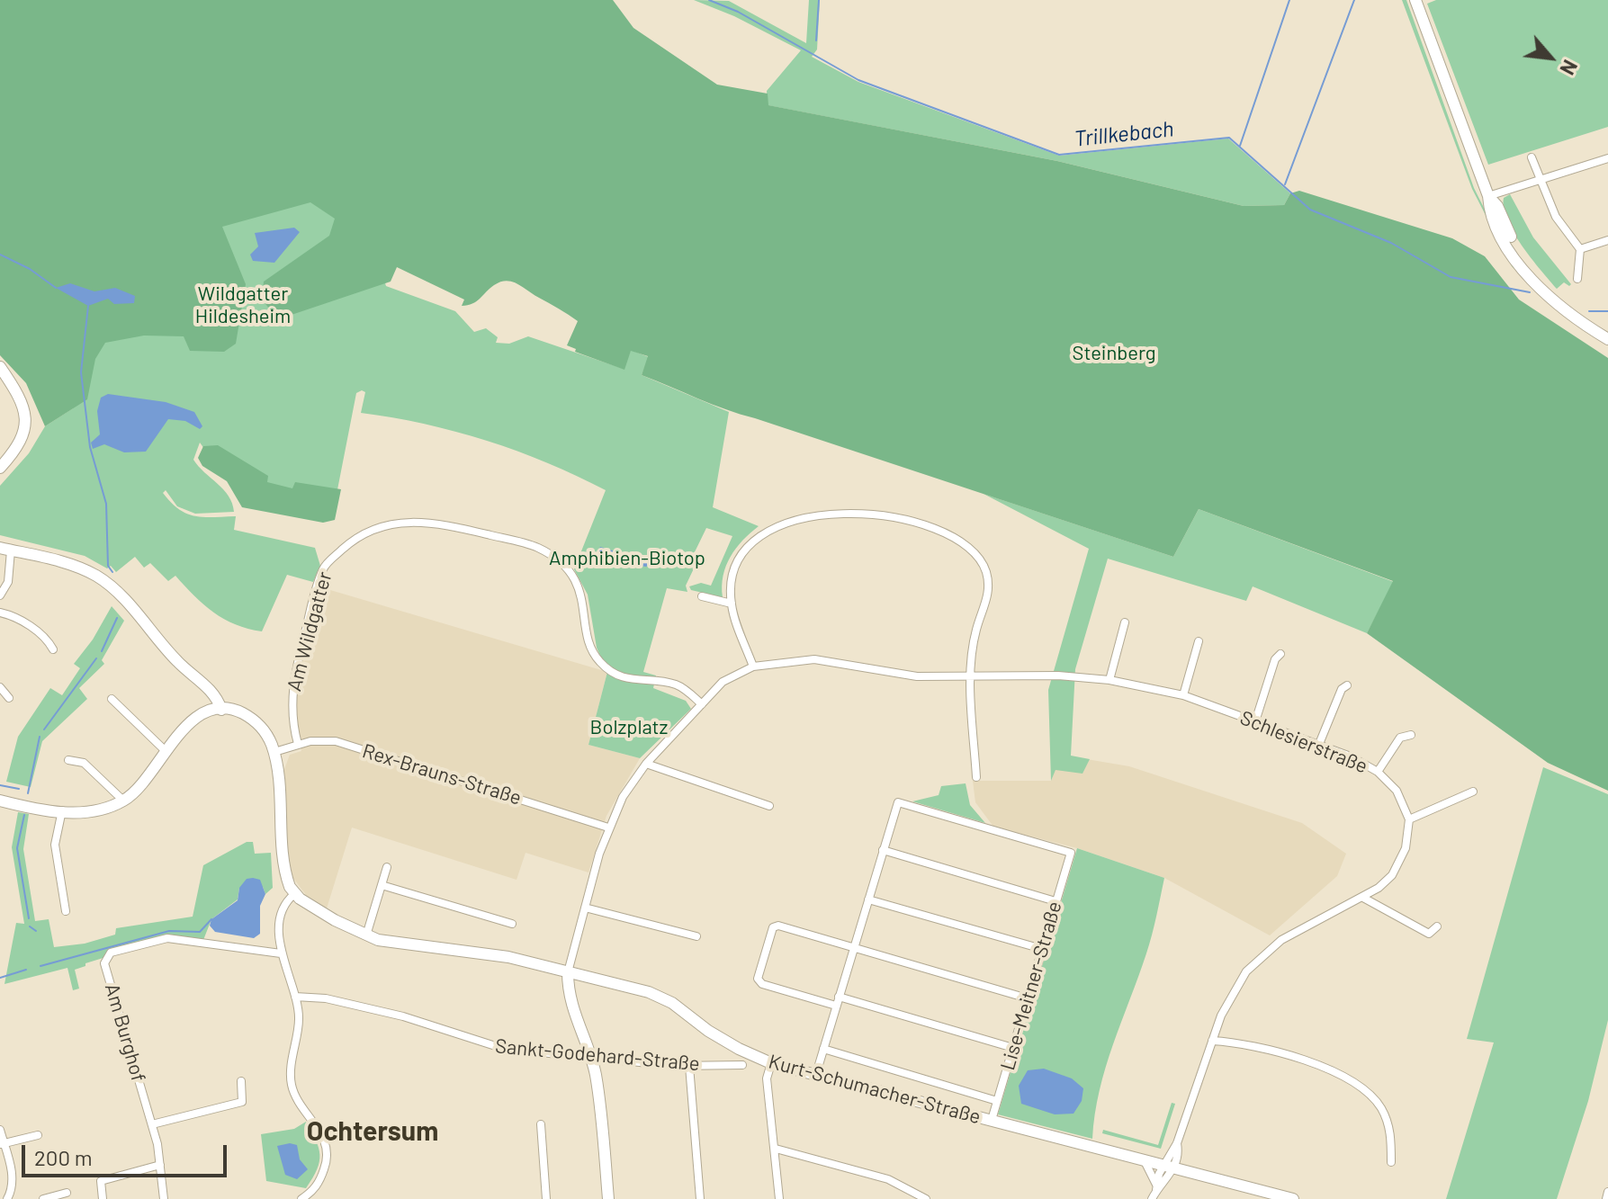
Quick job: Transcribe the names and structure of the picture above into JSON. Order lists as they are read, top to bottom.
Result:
{
  "streets": {
    "main road": ["Kurt-Schumacher-Straße"],
    "street": [
      "Am Wildgatter",
      "Schlesierstraße",
      "Rex-Brauns-Straße",
      "Lise-Meitner-Straße",
      "Am Burghof",
      "Sankt-Godehard-Straße"
    ]
  },
  "crossings": [
    ["Am Wildgatter", "Rex-Brauns-Straße"],
    ["Lise-Meitner-Straße", "Kurt-Schumacher-Straße"]
  ],
  "districts": ["Ochtersum"],
  "water": ["Trillkebach"],
  "parks": [
    "Wildgatter Hildesheim",
    "Steinberg",
    "Amphibien-Biotop",
    "Bolzplatz"
  ],
  "scale_bar": "200 m",
  "north": "bottom right"
}
